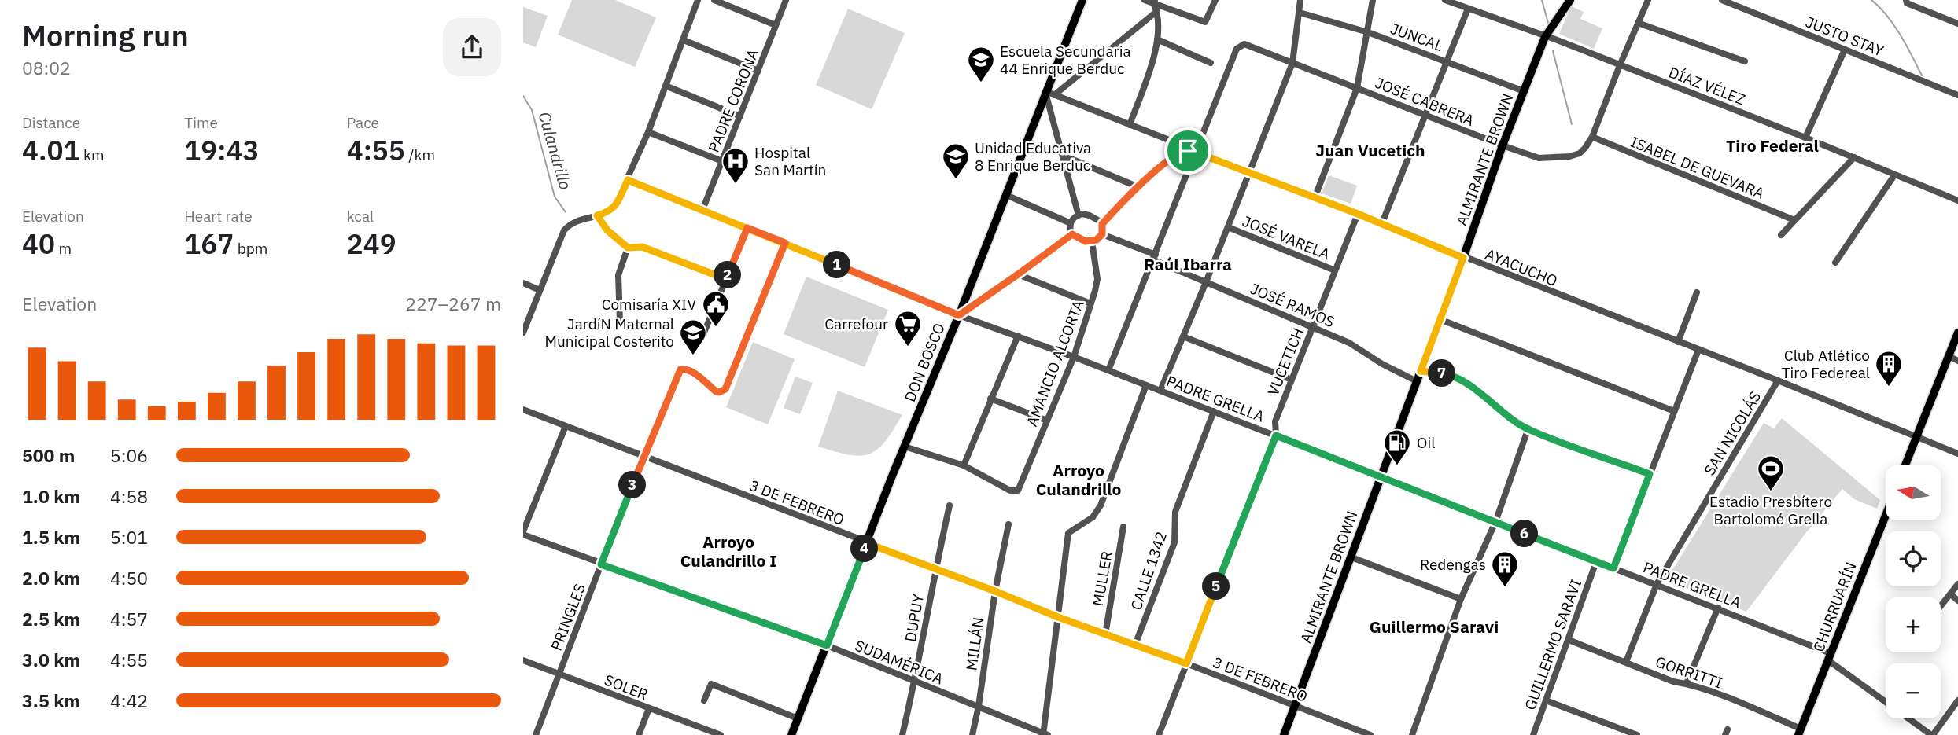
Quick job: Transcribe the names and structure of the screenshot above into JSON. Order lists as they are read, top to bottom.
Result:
{
  "streets": {
    "main road": ["ALMIRANTE BROWN", "DON BOSCO", "CHURRUARÍN"],
    "street": [
      "JUSTO STAY",
      "JUNCAL",
      "DÍAZ VÉLEZ",
      "PADRE CORONA",
      "JOSÉ CABRERA",
      "ISABEL DE GUEVARA",
      "JOSÉ VARELA",
      "AYACUCHO",
      "JOSÉ RAMOS",
      "VUCETICH",
      "AMANCIO ALCORTA",
      "PADRE GRELLA",
      "SAN NICOLÁS",
      "3 DE FEBRERO",
      "CALLE 1342",
      "MULLER",
      "PRINGLES",
      "DUPUY",
      "MILLÁN",
      "GUILLERMO SARAVI",
      "SUDAMÉRICA",
      "GORRITTI",
      "SOLER"
    ]
  },
  "crossings": [
    ["JUNCAL", "ALMIRANTE BROWN"],
    ["DÍAZ VÉLEZ", "ALMIRANTE BROWN"],
    ["PADRE CORONA", "PADRE GRELLA"],
    ["JOSÉ CABRERA", "ALMIRANTE BROWN"],
    ["JOSÉ CABRERA", "ISABEL DE GUEVARA"],
    ["JOSÉ CABRERA", "AYACUCHO"],
    ["ALMIRANTE BROWN", "AYACUCHO"],
    ["ALMIRANTE BROWN", "JOSÉ RAMOS"],
    ["ALMIRANTE BROWN", "PADRE GRELLA"],
    ["ALMIRANTE BROWN", "3 DE FEBRERO"],
    ["JOSÉ VARELA", "VUCETICH"],
    ["AYACUCHO", "VUCETICH"],
    ["AYACUCHO", "DON BOSCO"],
    ["AYACUCHO", "SAN NICOLÁS"],
    ["JOSÉ RAMOS", "VUCETICH"],
    ["JOSÉ RAMOS", "AMANCIO ALCORTA"],
    ["VUCETICH", "PADRE GRELLA"],
    ["VUCETICH", "3 DE FEBRERO"],
    ["DON BOSCO", "PADRE GRELLA"],
    ["DON BOSCO", "3 DE FEBRERO"],
    ["DON BOSCO", "SUDAMÉRICA"],
    ["AMANCIO ALCORTA", "PADRE GRELLA"],
    ["PADRE GRELLA", "SAN NICOLÁS"],
    ["PADRE GRELLA", "CALLE 1342"],
    ["PADRE GRELLA", "CHURRUARÍN"],
    ["PADRE GRELLA", "PRINGLES"],
    ["PADRE GRELLA", "GUILLERMO SARAVI"],
    ["SAN NICOLÁS", "GORRITTI"],
    ["3 DE FEBRERO", "CALLE 1342"],
    ["3 DE FEBRERO", "MULLER"],
    ["3 DE FEBRERO", "PRINGLES"],
    ["3 DE FEBRERO", "DUPUY"],
    ["3 DE FEBRERO", "MILLÁN"],
    ["CHURRUARÍN", "GORRITTI"],
    ["PRINGLES", "SUDAMÉRICA"],
    ["PRINGLES", "SOLER"],
    ["DUPUY", "SUDAMÉRICA"],
    ["MILLÁN", "SUDAMÉRICA"],
    ["GUILLERMO SARAVI", "GORRITTI"]
  ],
  "districts": [
    "Tiro Federal",
    "Juan Vucetich",
    "Raúl Ibarra",
    "Arroyo Culandrillo",
    "Arroyo Culandrillo I",
    "Guillermo Saravi"
  ],
  "water": ["Culandrillo"],
  "places": {
    "school or university": ["Escuela Secundaria 44 Enrique Berduc", "Unidad Educativa 8 Enrique Berduc", "JardíN Maternal Municipal Costerito"],
    "hospital": ["Hospital San Martín"],
    "public building": ["Comisaría XIV"],
    "supermarket": ["Carrefour"],
    "building": ["Club Atlético Tiro Federeal", "Redengas"],
    "fuel station": ["Oil"],
    "sports": ["Estadio Presbítero Bartolomé Grella"]
  },
  "north": "left",
  "page": {
    "heading": ["Morning run", "08:02"],
    "stats": [
      ["Distance", "4.01 km"],
      ["Time", "19:43"],
      ["Pace", "4:55 /km"],
      ["Elevation", "40 m"],
      ["Heart rate", "167 bpm"],
      ["kcal", "249"]
    ],
    "pins": [
      "1",
      "2",
      "7",
      "3",
      "6",
      "4",
      "5"
    ],
    "chart": ["Elevation", "227–267 m"],
    "list": [
      {
        "name": "500 m",
        "note": "5:06"
      },
      {
        "name": "1.0 km",
        "note": "4:58"
      },
      {
        "name": "1.5 km",
        "note": "5:01"
      },
      {
        "name": "2.0 km",
        "note": "4:50"
      },
      {
        "name": "2.5 km",
        "note": "4:57"
      },
      {
        "name": "3.0 km",
        "note": "4:55"
      },
      {
        "name": "3.5 km",
        "note": "4:42"
      }
    ],
    "map_buttons": ["+", "−"]
  }
}
